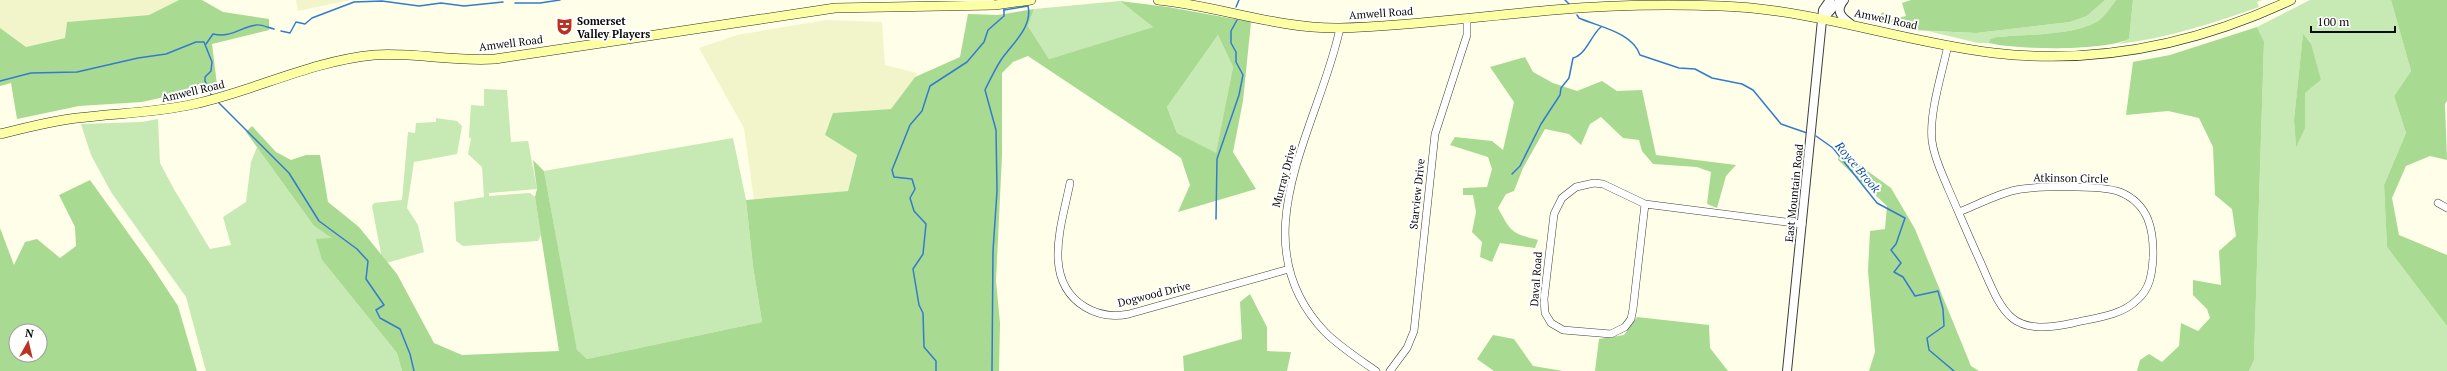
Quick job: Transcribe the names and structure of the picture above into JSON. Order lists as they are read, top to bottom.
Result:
{
  "streets": {
    "main road": ["Amwell Road"],
    "street": [
      "Murray Drive",
      "Atkinson Circle",
      "East Mountain Road",
      "Starview Drive",
      "Daval Road",
      "Dogwood Drive"
    ]
  },
  "crossings": [
    ["Amwell Road", "Murray Drive"],
    ["Amwell Road", "Atkinson Circle"],
    ["Amwell Road", "East Mountain Road"],
    ["Amwell Road", "Starview Drive"],
    ["Murray Drive", "Dogwood Drive"],
    ["East Mountain Road", "Daval Road"]
  ],
  "water": ["Royce Brook"],
  "places": {
    "theatre": ["Somerset Valley Players"]
  },
  "scale_bar": "100 m",
  "north": "top"
}
